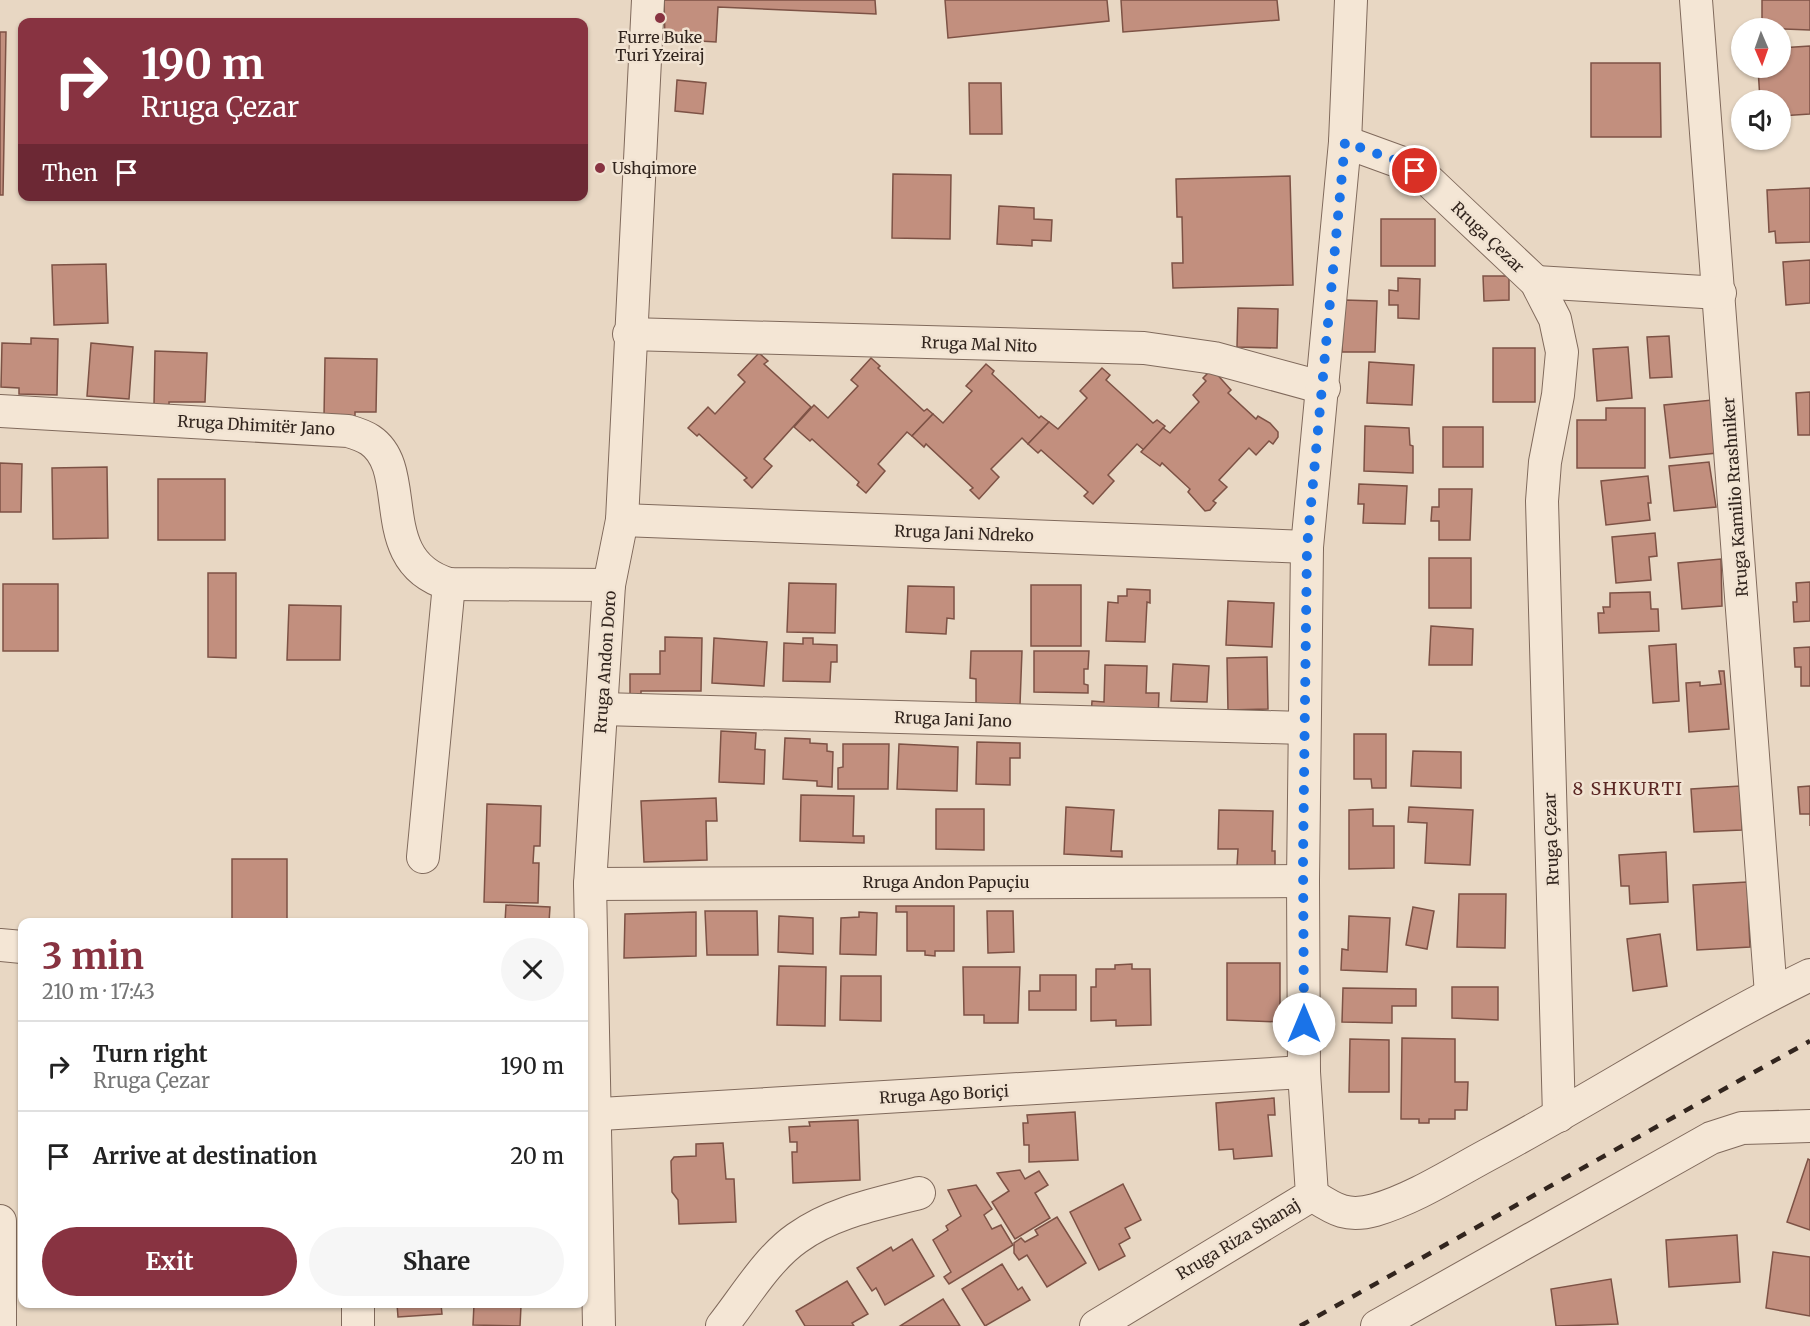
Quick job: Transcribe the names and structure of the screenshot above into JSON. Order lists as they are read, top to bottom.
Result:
{
  "streets": {
    "street": [
      "Rruga Çezar",
      "Rruga Mal Nito",
      "Rruga Dhimitër Jano",
      "Rruga Kamilio Rrashniker",
      "Rruga Jani Ndreko",
      "Rruga Andon Doro",
      "Rruga Jani Jano",
      "Rruga Andon Papuçiu",
      "Rruga Ago Boriçi",
      "Rruga Riza Shanaj"
    ]
  },
  "crossings": [
    ["Rruga Çezar", "Rruga Kamilio Rrashniker"],
    ["Rruga Çezar", "Rruga Riza Shanaj"],
    ["Rruga Mal Nito", "Rruga Andon Doro"],
    ["Rruga Mal Nito", "Rruga Riza Shanaj"],
    ["Rruga Dhimitër Jano", "Rruga Andon Doro"],
    ["Rruga Jani Ndreko", "Rruga Andon Doro"],
    ["Rruga Jani Ndreko", "Rruga Riza Shanaj"],
    ["Rruga Andon Doro", "Rruga Jani Jano"],
    ["Rruga Andon Doro", "Rruga Andon Papuçiu"],
    ["Rruga Andon Doro", "Rruga Ago Boriçi"],
    ["Rruga Jani Jano", "Rruga Riza Shanaj"],
    ["Rruga Andon Papuçiu", "Rruga Riza Shanaj"],
    ["Rruga Ago Boriçi", "Rruga Riza Shanaj"]
  ],
  "districts": ["8 SHKURTI"],
  "places": ["Furre Buke Turi Yzeiraj", "Ushqimore"],
  "north": "bottom",
  "page": {
    "turn": ["190 m", "Rruga Çezar"],
    "then": "Then",
    "heading": ["3 min", "210 m · 17:43"],
    "list": [
      {
        "name": "Turn right",
        "note": "Rruga Çezar",
        "value": "190 m"
      },
      {
        "name": "Arrive at destination",
        "value": "20 m"
      }
    ],
    "buttons": ["Exit", "Share"]
  }
}
